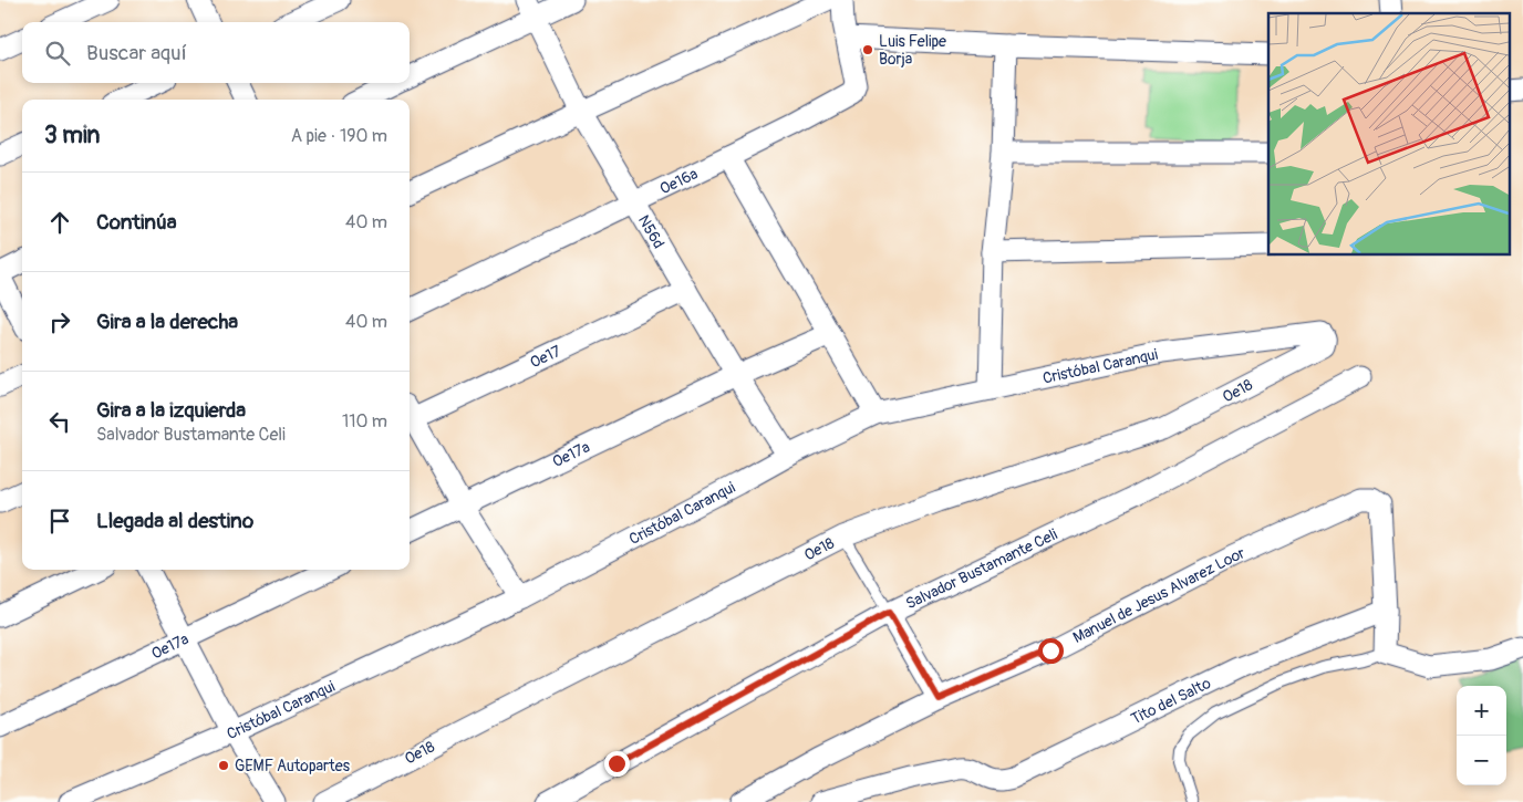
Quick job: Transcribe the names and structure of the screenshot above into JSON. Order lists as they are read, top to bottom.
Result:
{
  "streets": {
    "street": [
      "Oe16a",
      "N56d",
      "Oe17",
      "Cristóbal Caranqui",
      "Oe18",
      "Oe17a",
      "Salvador Bustamante Celi",
      "Manuel de Jesus Alvarez Loor",
      "Tito del Salto"
    ]
  },
  "crossings": [
    ["Oe16a", "N56d"],
    ["N56d", "Oe17"],
    ["N56d", "Cristóbal Caranqui"],
    ["N56d", "Oe17a"],
    ["Cristóbal Caranqui", "Oe18"],
    ["Manuel de Jesus Alvarez Loor", "Tito del Salto"]
  ],
  "places": ["Luis Felipe Borja", "GEMF Autopartes"],
  "page": {
    "search": "Buscar aquí",
    "heading": ["3 min", "A pie · 190 m"],
    "list": [
      ["Continúa", "40 m"],
      ["Gira a la derecha", "40 m"],
      ["Gira a la izquierda", "Salvador Bustamante Celi", "110 m"],
      "Llegada al destino"
    ],
    "map_buttons": ["+", "−"]
  }
}
